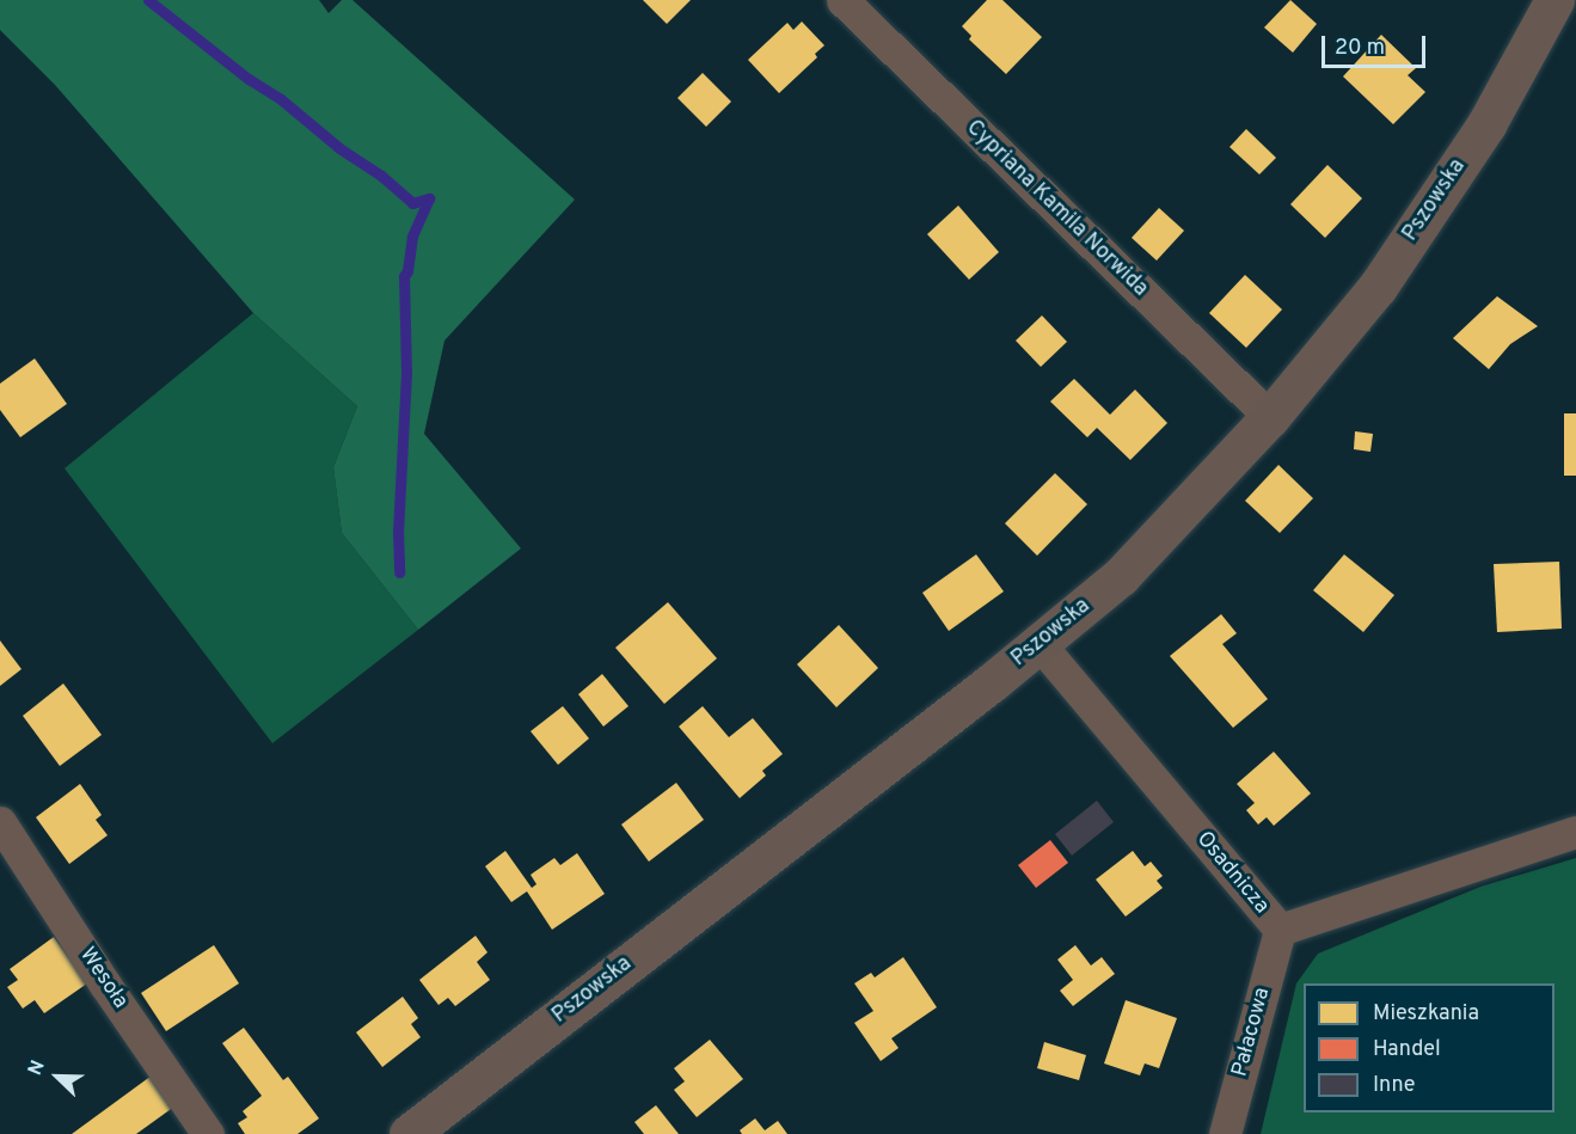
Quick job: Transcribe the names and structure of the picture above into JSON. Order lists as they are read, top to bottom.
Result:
{
  "streets": {
    "main road": ["Pszowska"],
    "street": [
      "Cypriana Kamila Norwida",
      "Osadnicza",
      "Wesoła",
      "Pałacowa"
    ]
  },
  "crossings": [
    ["Pszowska", "Cypriana Kamila Norwida"],
    ["Pszowska", "Osadnicza"],
    ["Osadnicza", "Pałacowa"]
  ],
  "legend": ["Mieszkania", "Handel", "Inne"],
  "scale_bar": "20 m",
  "north": "top left"
}
